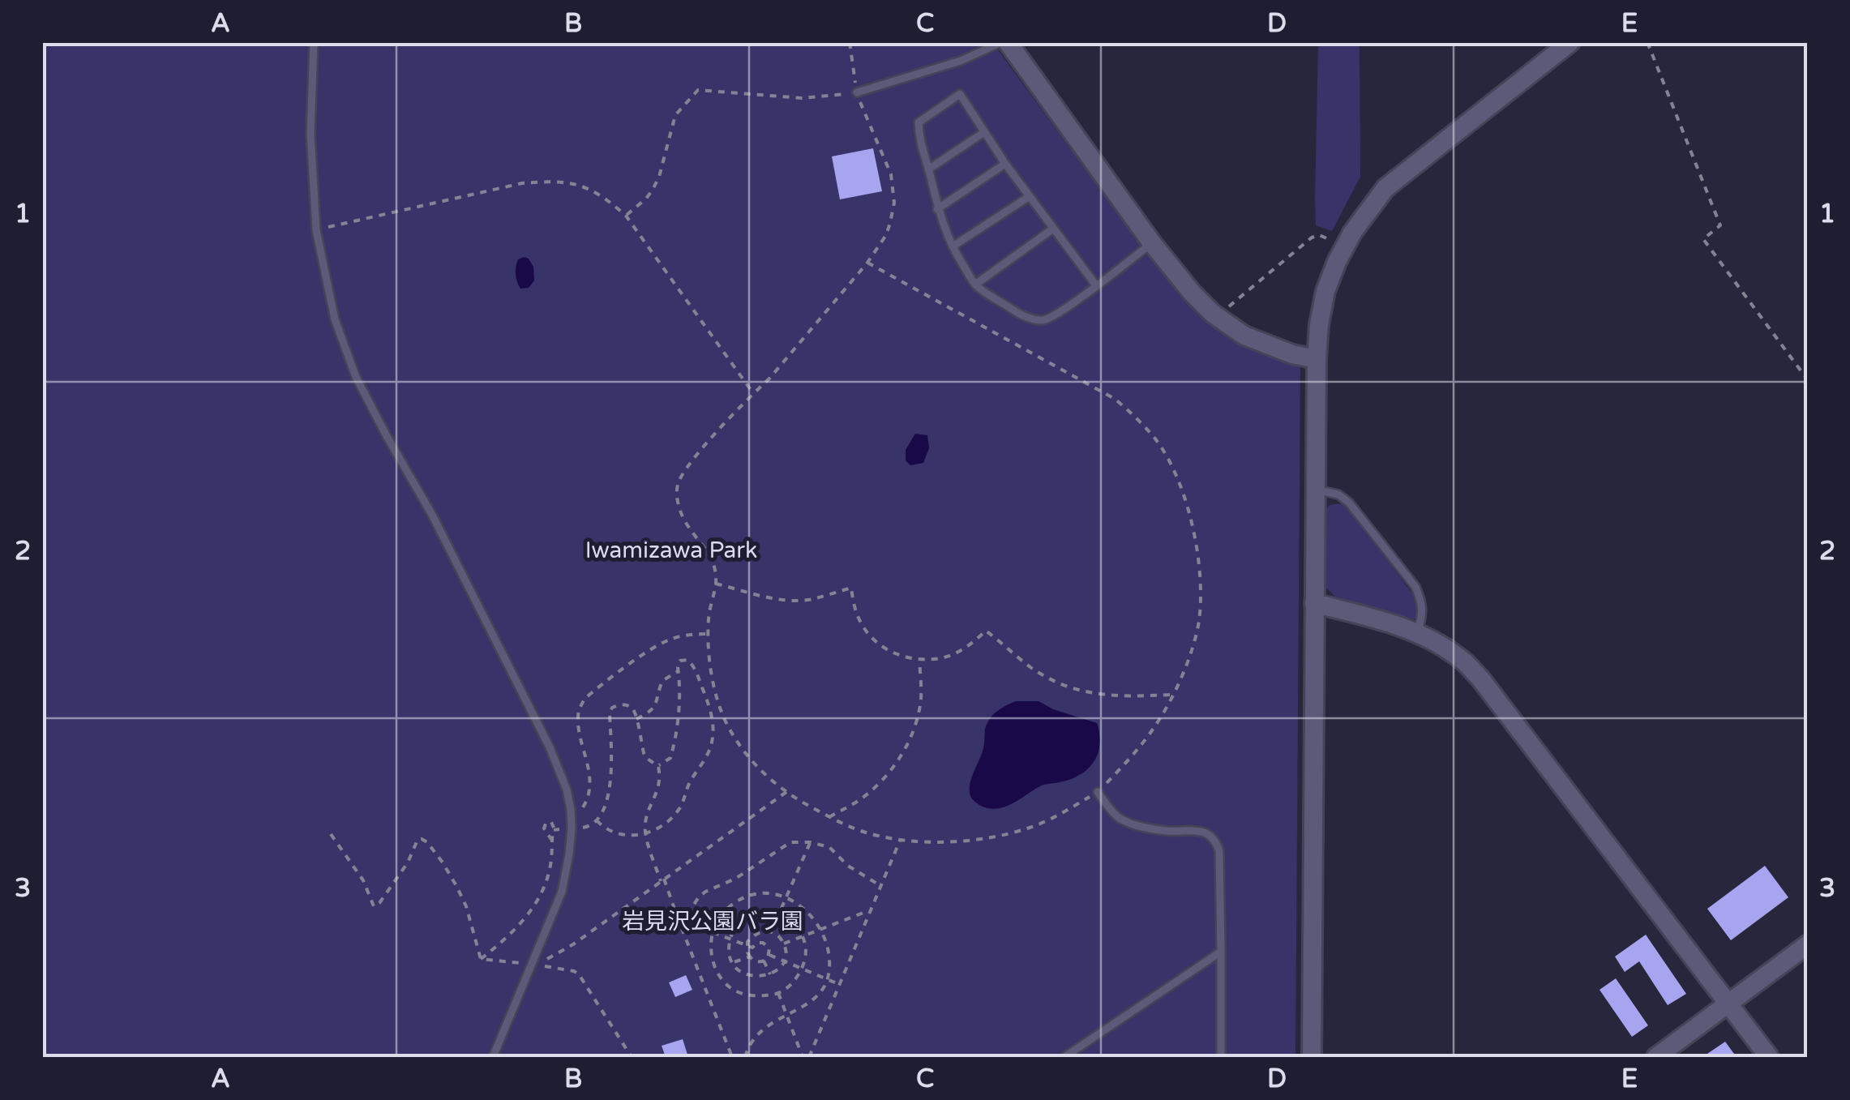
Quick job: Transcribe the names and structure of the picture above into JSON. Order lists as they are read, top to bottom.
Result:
{
  "parks": ["Iwamizawa Park", "岩見沢公園バラ園"],
  "grid": {
    "columns": [
      "A",
      "B",
      "C",
      "D",
      "E"
    ],
    "rows": ["1", "2", "3"]
  }
}
